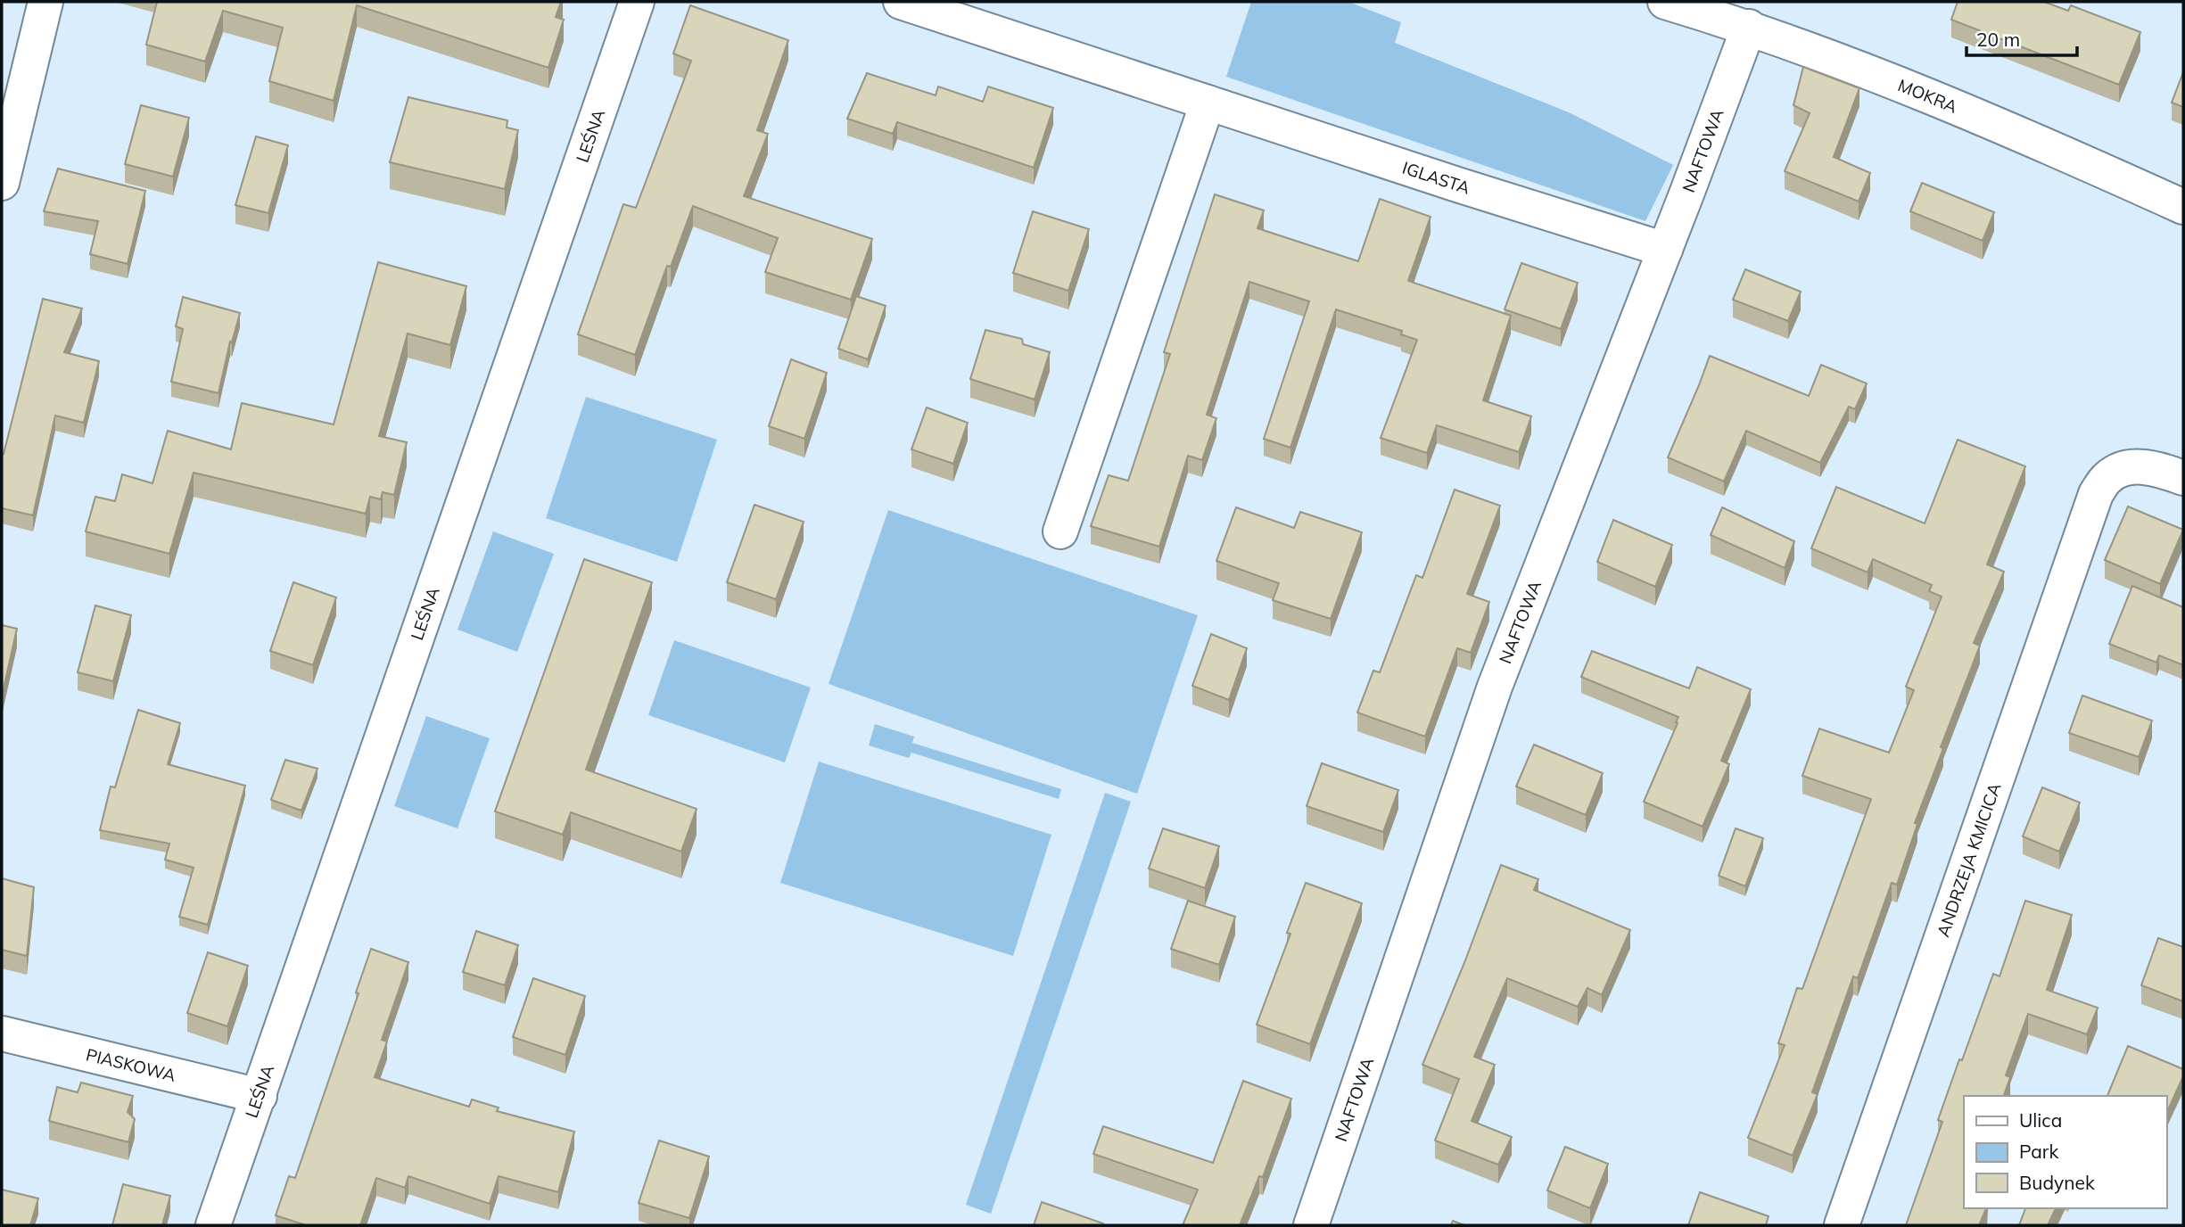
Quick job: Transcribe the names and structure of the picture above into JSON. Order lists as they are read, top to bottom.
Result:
{
  "streets": {
    "street": [
      "MOKRA",
      "LEŚNA",
      "NAFTOWA",
      "IGLASTA",
      "ANDRZEJA KMICICA",
      "PIASKOWA"
    ]
  },
  "crossings": [
    ["MOKRA", "NAFTOWA"],
    ["LEŚNA", "PIASKOWA"],
    ["NAFTOWA", "IGLASTA"]
  ],
  "legend": ["Ulica", "Park", "Budynek"],
  "scale_bar": "20 m"
}
